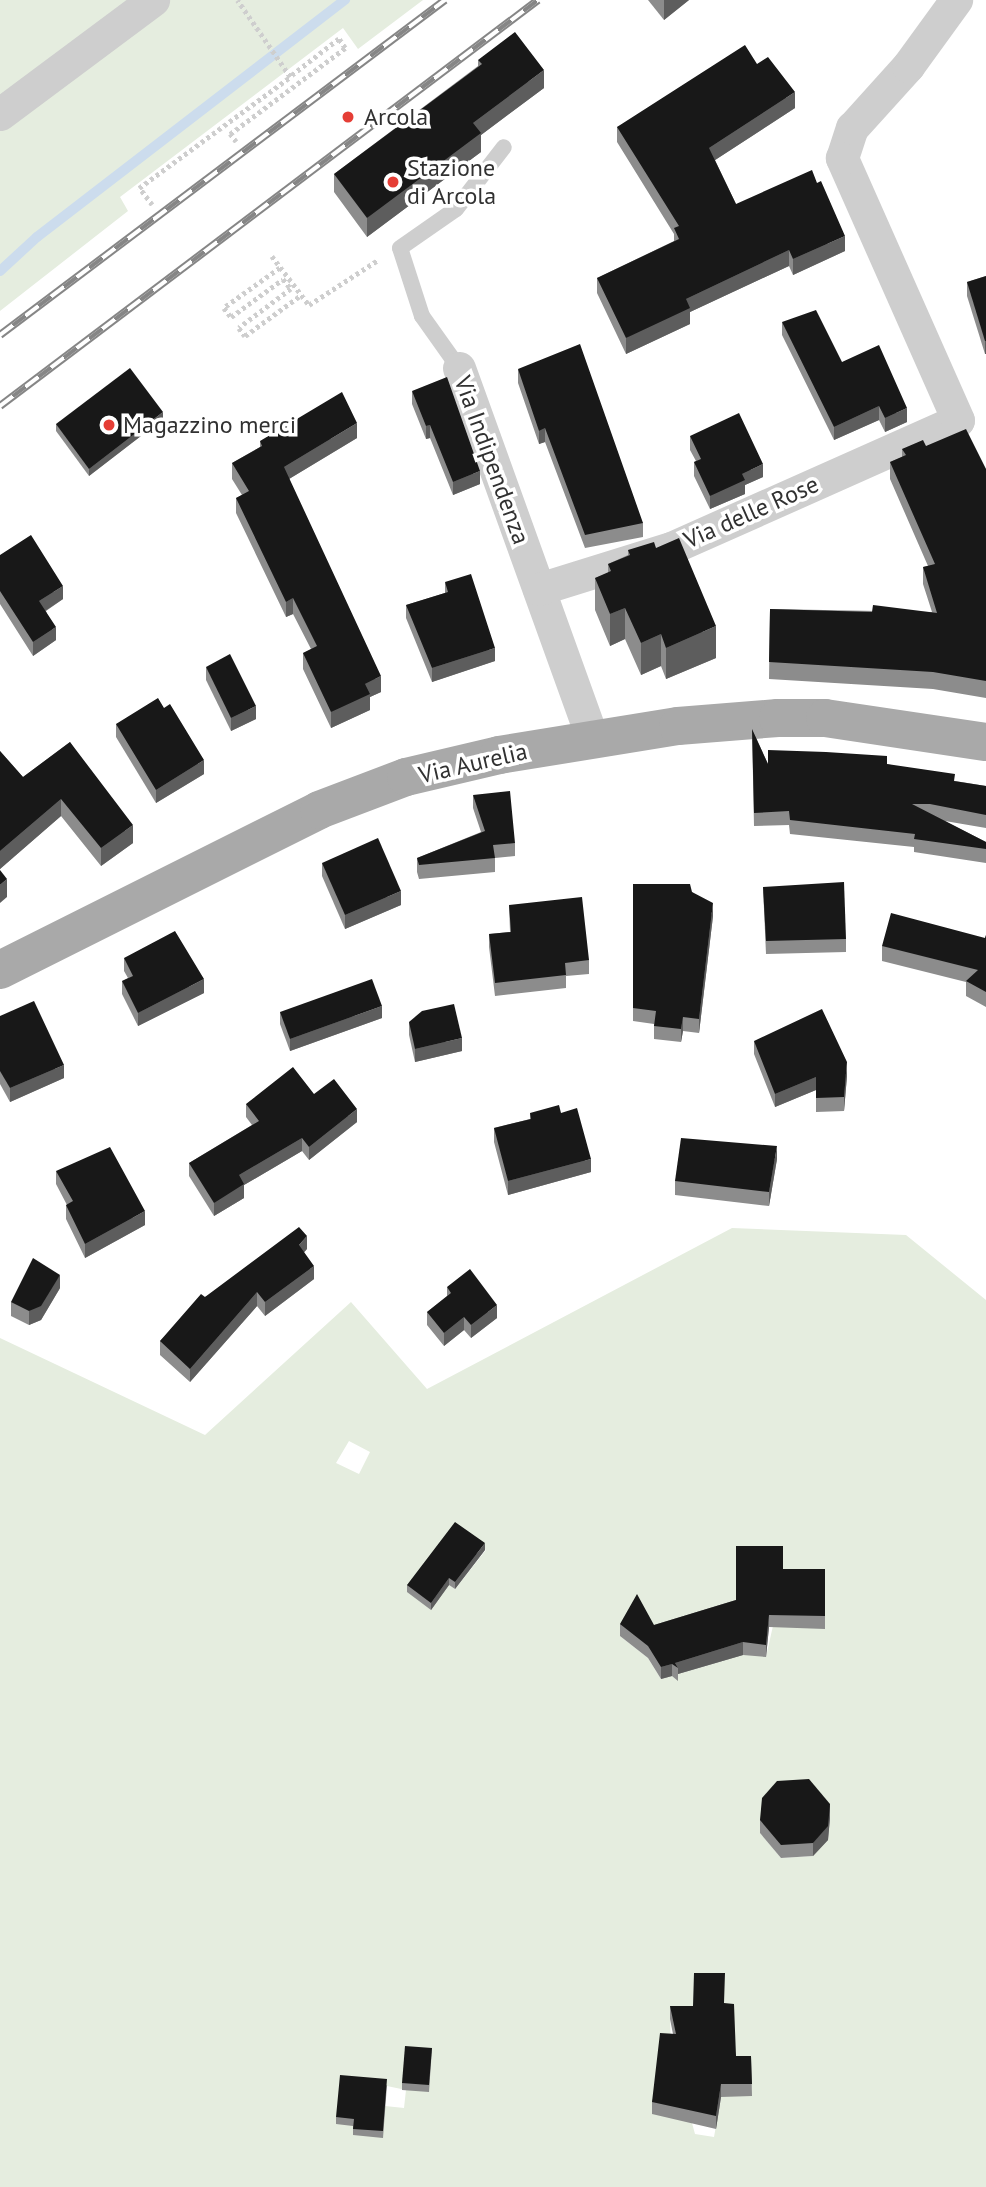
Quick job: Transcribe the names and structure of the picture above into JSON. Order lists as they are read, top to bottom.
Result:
{
  "streets": {
    "main road": ["Via Aurelia"],
    "street": ["Via Indipendenza", "Via delle Rose"]
  },
  "crossings": [
    ["Via Indipendenza", "Via delle Rose"],
    ["Via Indipendenza", "Via Aurelia"]
  ],
  "places": ["Arcola", "Stazione di Arcola", "Magazzino merci"]
}
